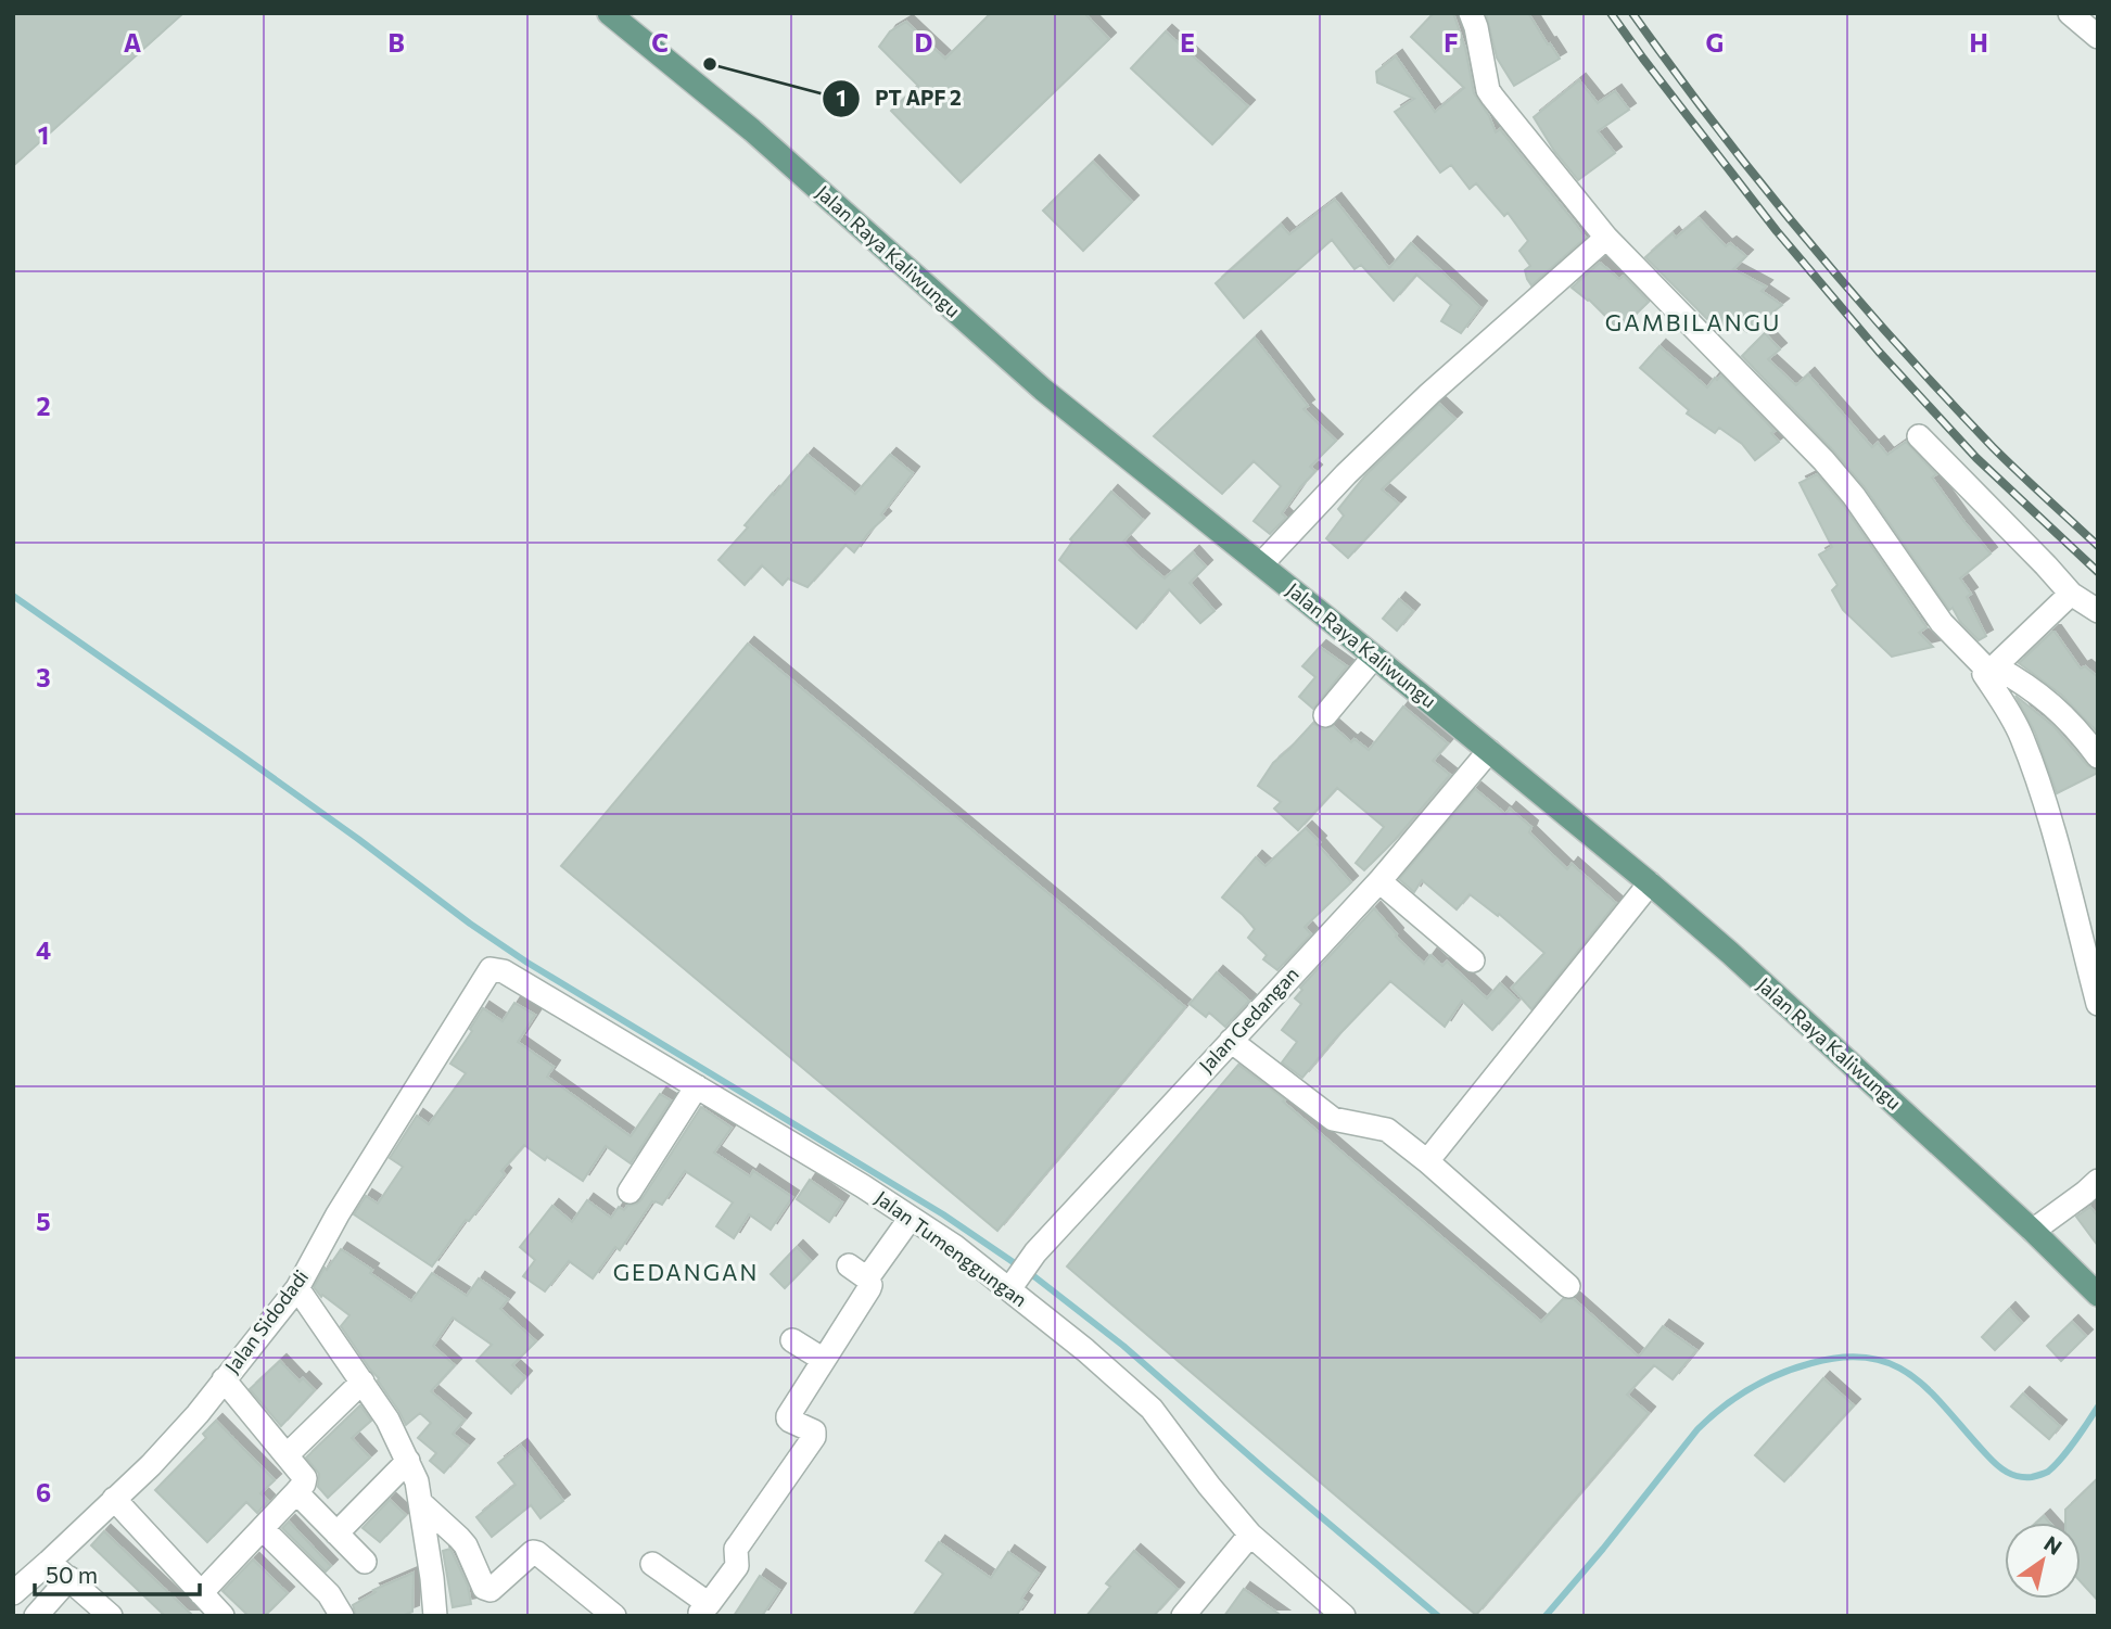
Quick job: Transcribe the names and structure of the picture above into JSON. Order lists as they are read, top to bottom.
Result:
{
  "streets": {
    "main road": ["Jalan Raya Kaliwungu"],
    "street": ["Jalan Gedangan", "Jalan Tumenggungan", "Jalan Sidodadi"]
  },
  "crossings": [
    ["Jalan Raya Kaliwungu", "Jalan Gedangan"],
    ["Jalan Gedangan", "Jalan Tumenggungan"],
    ["Jalan Tumenggungan", "Jalan Sidodadi"]
  ],
  "districts": ["GAMBILANGU", "GEDANGAN"],
  "places": ["PT APF 2"],
  "scale_bar": "50 m",
  "north": "top right",
  "grid": {
    "columns": [
      "A",
      "B",
      "C",
      "D",
      "E",
      "F",
      "G",
      "H"
    ],
    "rows": [
      "1",
      "2",
      "3",
      "4",
      "5",
      "6"
    ]
  }
}
